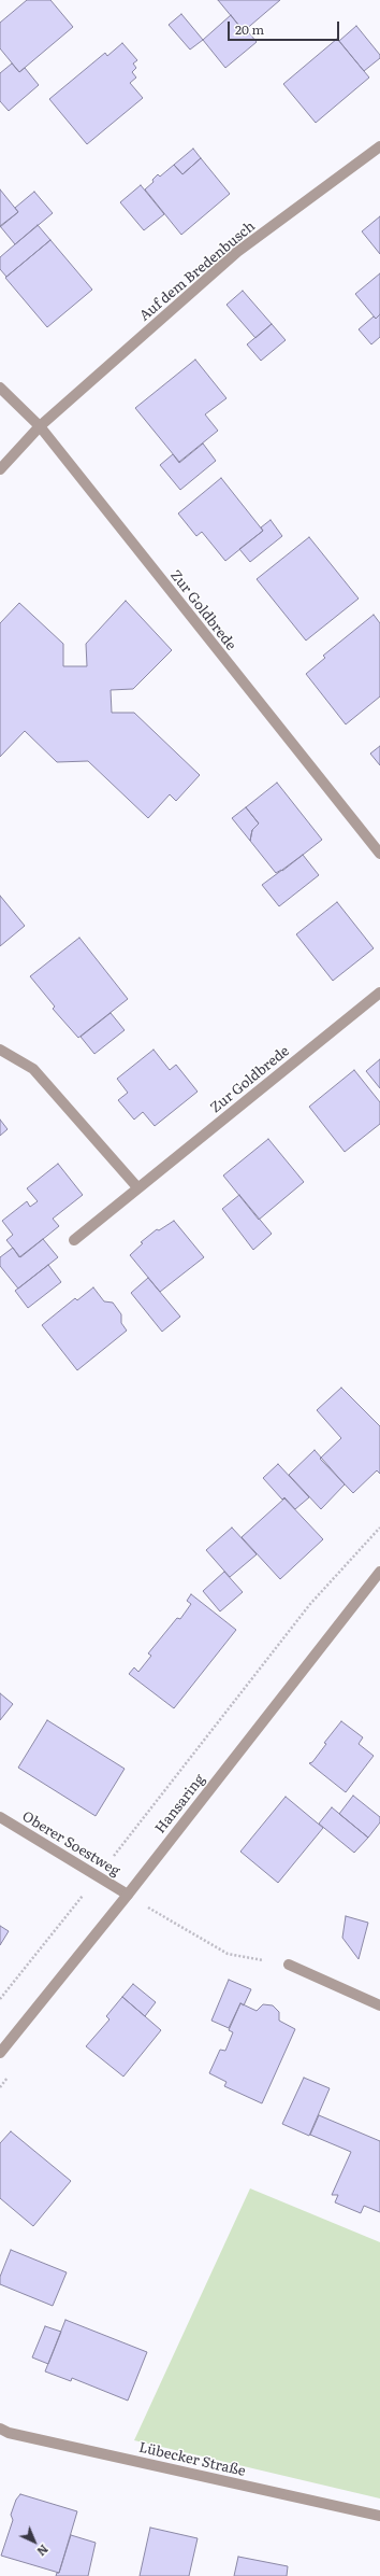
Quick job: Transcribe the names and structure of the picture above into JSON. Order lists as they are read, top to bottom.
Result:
{
  "streets": {
    "street": [
      "Auf dem Bredenbusch",
      "Zur Goldbrede",
      "Hansaring",
      "Oberer Soestweg",
      "Lübecker Straße"
    ]
  },
  "crossings": [
    ["Auf dem Bredenbusch", "Zur Goldbrede"],
    ["Hansaring", "Oberer Soestweg"]
  ],
  "scale_bar": "20 m",
  "north": "bottom right"
}
